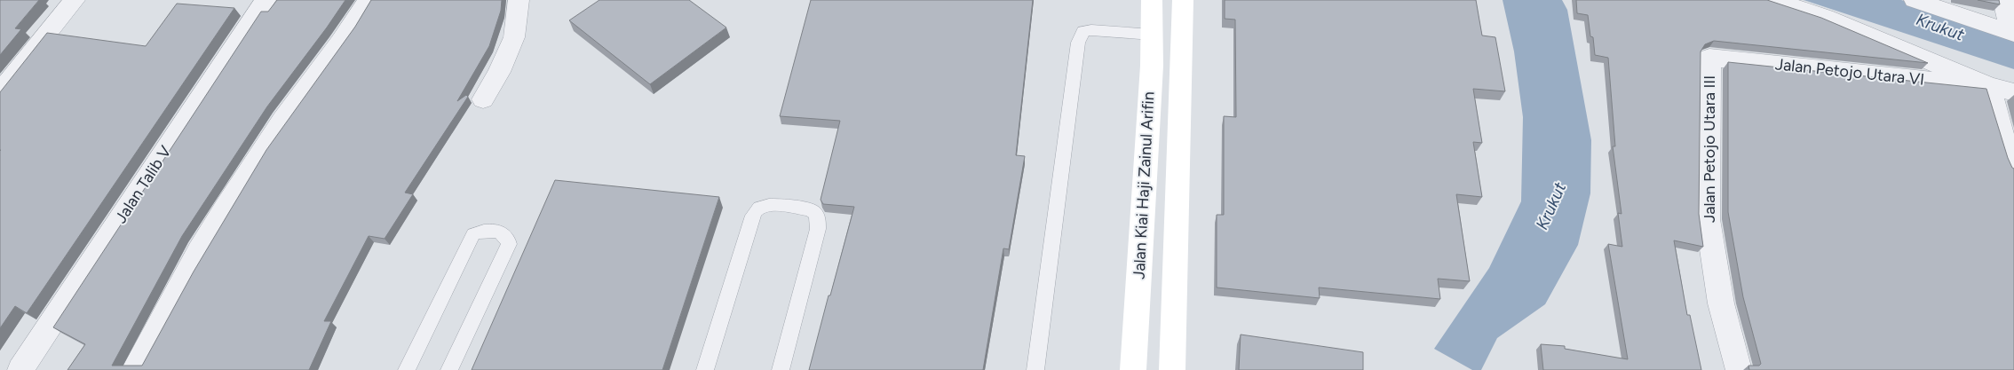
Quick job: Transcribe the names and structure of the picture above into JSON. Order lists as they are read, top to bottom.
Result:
{
  "streets": {
    "main road": ["Jalan Kiai Haji Zainul Arifin"],
    "street": ["Jalan Petojo Utara VI", "Jalan Petojo Utara III", "Jalan Talib V"]
  },
  "crossings": [
    ["Jalan Petojo Utara VI", "Jalan Petojo Utara III"]
  ],
  "water": ["Krukut"]
}
